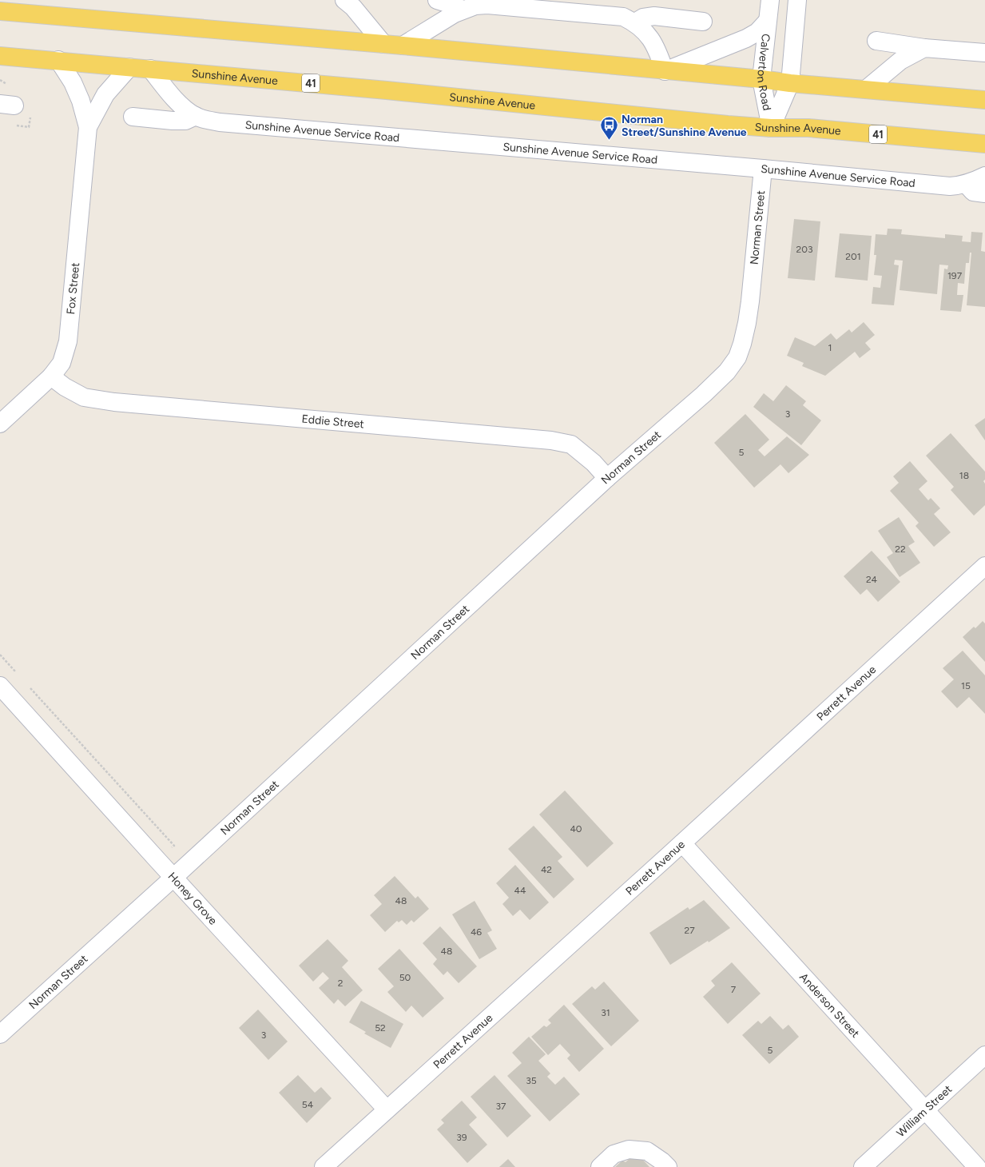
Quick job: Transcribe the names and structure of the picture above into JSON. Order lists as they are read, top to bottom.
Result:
{
  "streets": {
    "main road": ["Sunshine Avenue", "41"],
    "street": [
      "Calverton Road",
      "Sunshine Avenue Service Road",
      "Norman Street",
      "Fox Street",
      "Eddie Street",
      "Perrett Avenue",
      "Honey Grove",
      "Anderson Street",
      "William Street"
    ]
  },
  "crossings": [
    ["Calverton Road", "Sunshine Avenue"],
    ["Sunshine Avenue", "Sunshine Avenue Service Road"],
    ["Sunshine Avenue", "Fox Street"],
    ["Sunshine Avenue Service Road", "Norman Street"],
    ["Norman Street", "Eddie Street"],
    ["Norman Street", "Honey Grove"],
    ["Fox Street", "Eddie Street"],
    ["Perrett Avenue", "Honey Grove"],
    ["Perrett Avenue", "Anderson Street"],
    ["Anderson Street", "William Street"]
  ],
  "places": {
    "bus stop": ["Norman Street/Sunshine Avenue"]
  },
  "house_numbers": [
    "203",
    "201",
    "197",
    "1",
    "3",
    "5",
    "18",
    "22",
    "24",
    "15",
    "40",
    "42",
    "44",
    "48",
    "27",
    "46",
    "48",
    "50",
    "2",
    "7",
    "31",
    "52",
    "3",
    "5",
    "35",
    "54",
    "37",
    "39"
  ]
}
